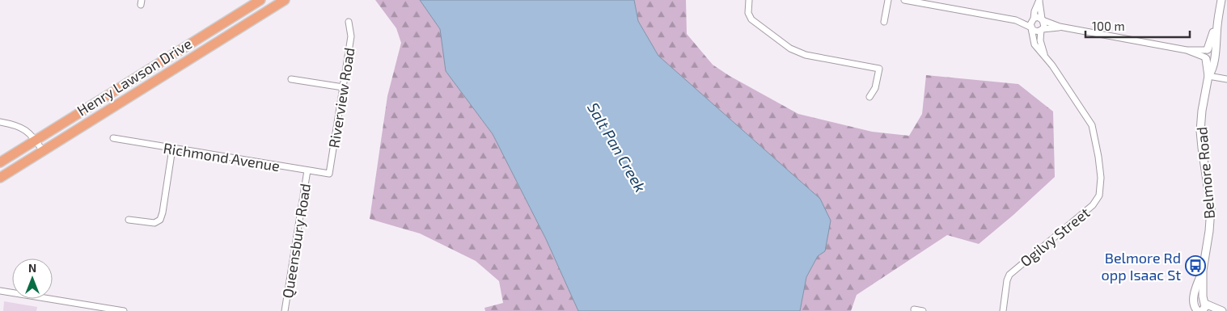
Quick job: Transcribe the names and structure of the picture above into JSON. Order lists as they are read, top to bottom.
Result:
{
  "streets": {
    "main road": ["Henry Lawson Drive"],
    "street": [
      "Riverview Road",
      "Richmond Avenue",
      "Belmore Road",
      "Ogilvy Street",
      "Queensbury Road"
    ]
  },
  "crossings": [
    ["Riverview Road", "Richmond Avenue"],
    ["Richmond Avenue", "Queensbury Road"]
  ],
  "water": ["Salt Pan Creek"],
  "places": {
    "bus stop": ["Belmore Rd opp Isaac St"]
  },
  "scale_bar": "100 m",
  "north": "top"
}
